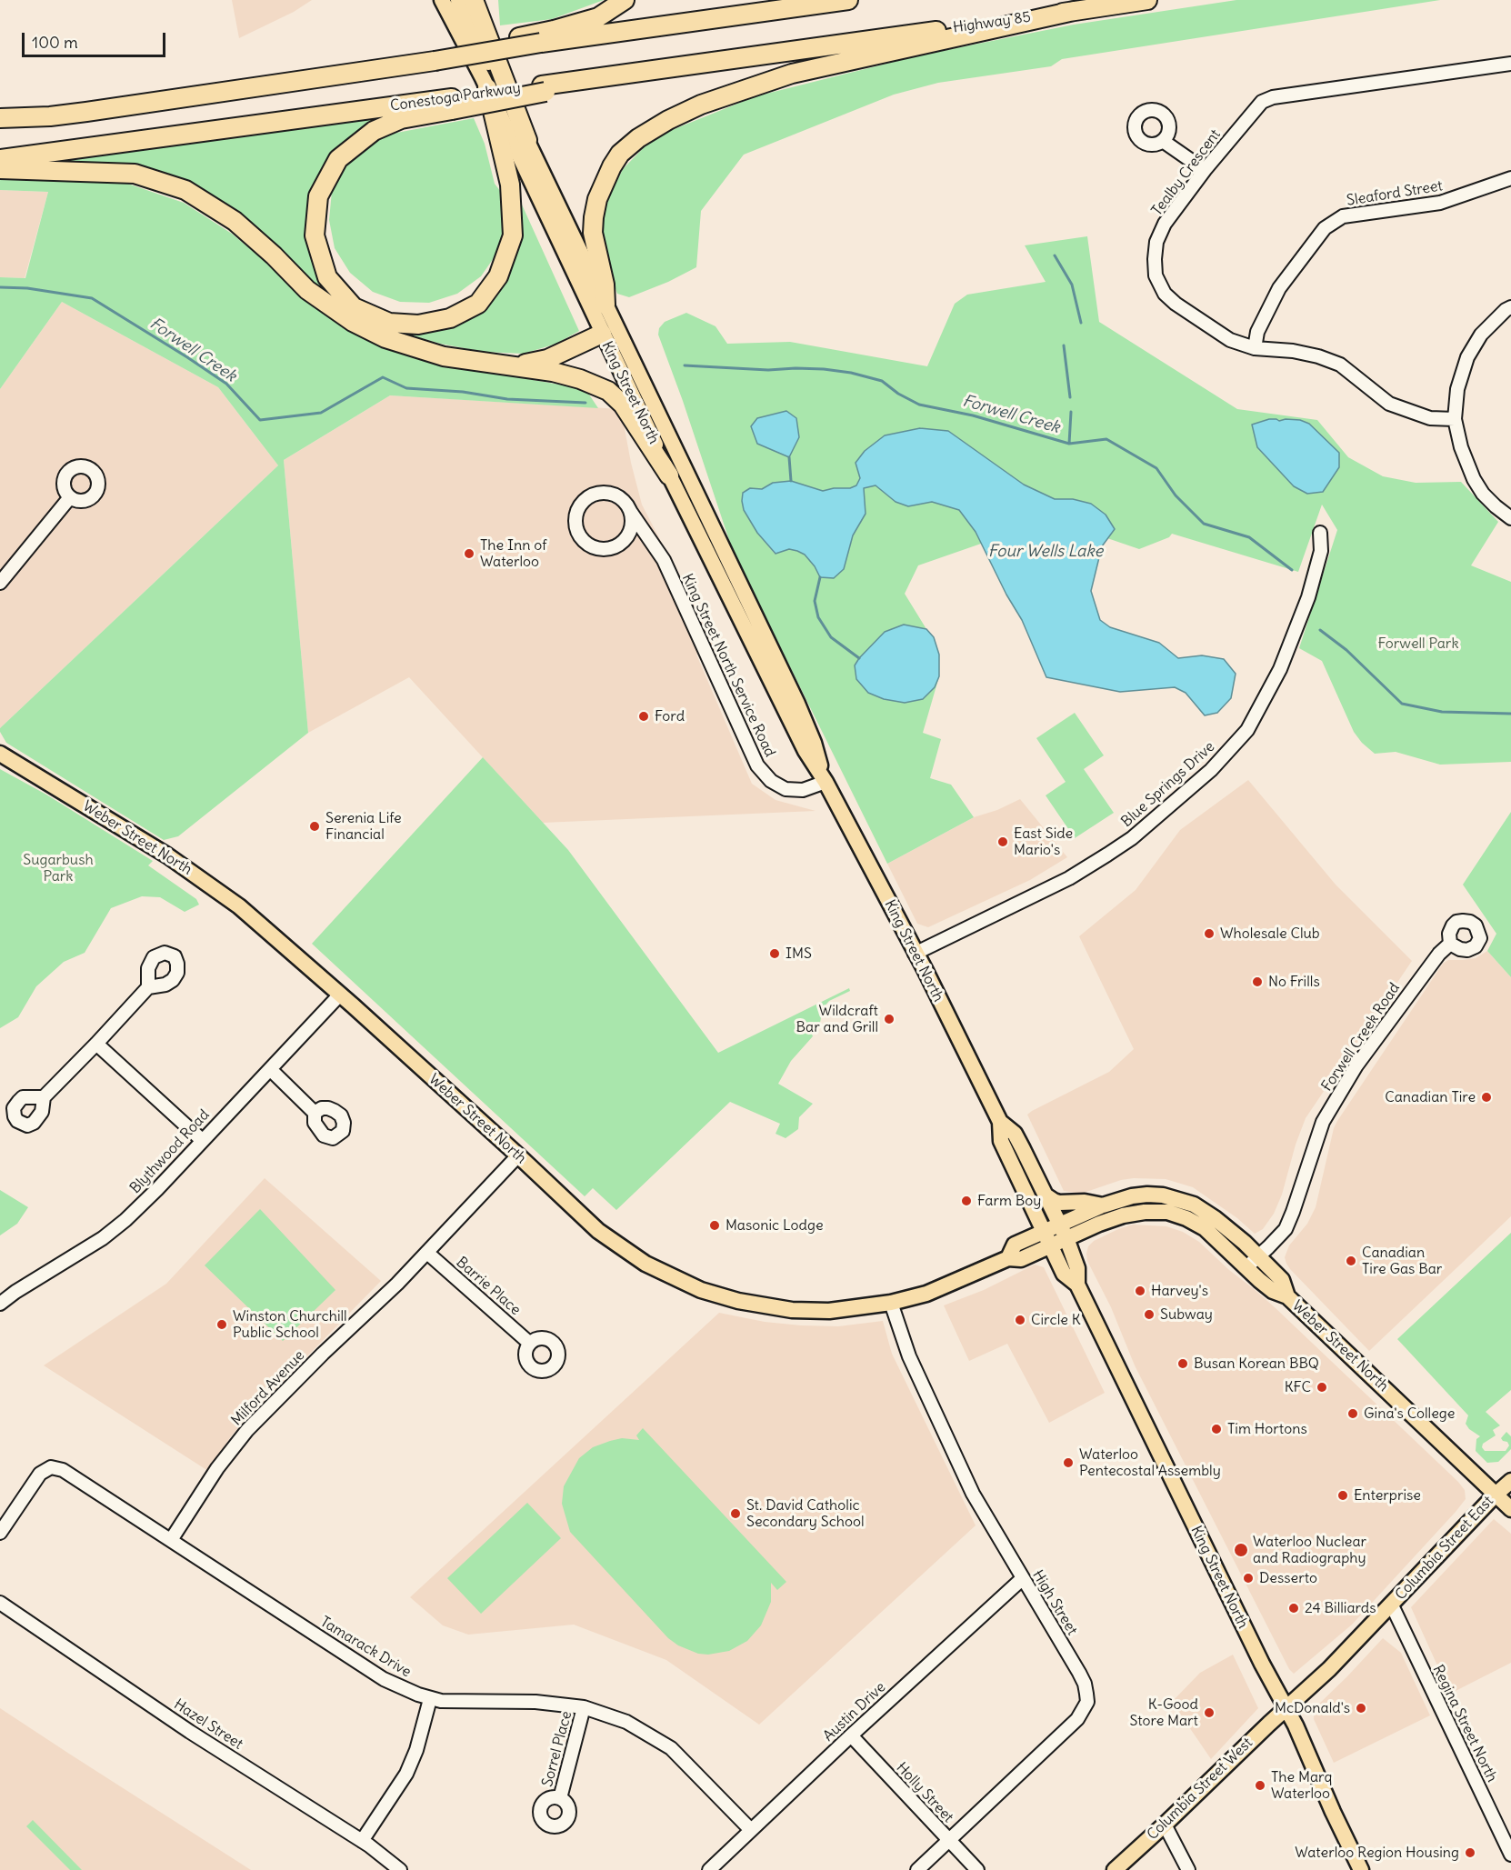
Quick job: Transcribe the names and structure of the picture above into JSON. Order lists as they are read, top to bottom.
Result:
{
  "streets": {
    "highway": ["Highway 85", "Conestoga Parkway"],
    "main road": [
      "King Street North",
      "Weber Street North",
      "Columbia Street East",
      "Columbia Street West"
    ],
    "street": [
      "Tealby Crescent",
      "Sleaford Street",
      "King Street North Service Road",
      "Blue Springs Drive",
      "Forwell Creek Road",
      "Blythwood Road",
      "Barrie Place",
      "Milford Avenue",
      "High Street",
      "Tamarack Drive",
      "Austin Drive",
      "Regina Street North",
      "Hazel Street",
      "Sorrel Place",
      "Holly Street"
    ]
  },
  "crossings": [
    ["Highway 85", "Conestoga Parkway"],
    ["Tealby Crescent", "Sleaford Street"],
    ["King Street North", "King Street North Service Road"],
    ["King Street North", "Blue Springs Drive"],
    ["King Street North", "Weber Street North"],
    ["King Street North", "Columbia Street East"],
    ["King Street North", "Columbia Street West"],
    ["Weber Street North", "Forwell Creek Road"],
    ["Weber Street North", "Blythwood Road"],
    ["Weber Street North", "Milford Avenue"],
    ["Weber Street North", "Columbia Street East"],
    ["Weber Street North", "High Street"],
    ["Barrie Place", "Milford Avenue"],
    ["Milford Avenue", "Tamarack Drive"],
    ["Columbia Street East", "Regina Street North"],
    ["Columbia Street East", "Columbia Street West"],
    ["High Street", "Austin Drive"],
    ["High Street", "Holly Street"],
    ["Tamarack Drive", "Austin Drive"],
    ["Tamarack Drive", "Sorrel Place"],
    ["Austin Drive", "Holly Street"]
  ],
  "water": ["Forwell Creek", "Four Wells Lake"],
  "parks": ["Forwell Park", "Sugarbush Park"],
  "places": [
    "The Inn of Waterloo",
    "Ford",
    "Serenia Life Financial",
    "East Side Mario's",
    "Wholesale Club",
    "IMS",
    "No Frills",
    "Wildcraft Bar and Grill",
    "Canadian Tire",
    "Farm Boy",
    "Masonic Lodge",
    "Canadian Tire Gas Bar",
    "Harvey's",
    "Subway",
    "Circle K",
    "Winston Churchill Public School",
    "Busan Korean BBQ",
    "KFC",
    "Gina's College",
    "Tim Hortons",
    "Waterloo Pentecostal Assembly",
    "Enterprise",
    "St. David Catholic Secondary School",
    "Waterloo Nuclear and Radiography",
    "Desserto",
    "24 Billiards",
    "McDonald's",
    "K-Good Store Mart",
    "The Marq Waterloo",
    "Waterloo Region Housing"
  ],
  "scale_bar": "100 m"
}
